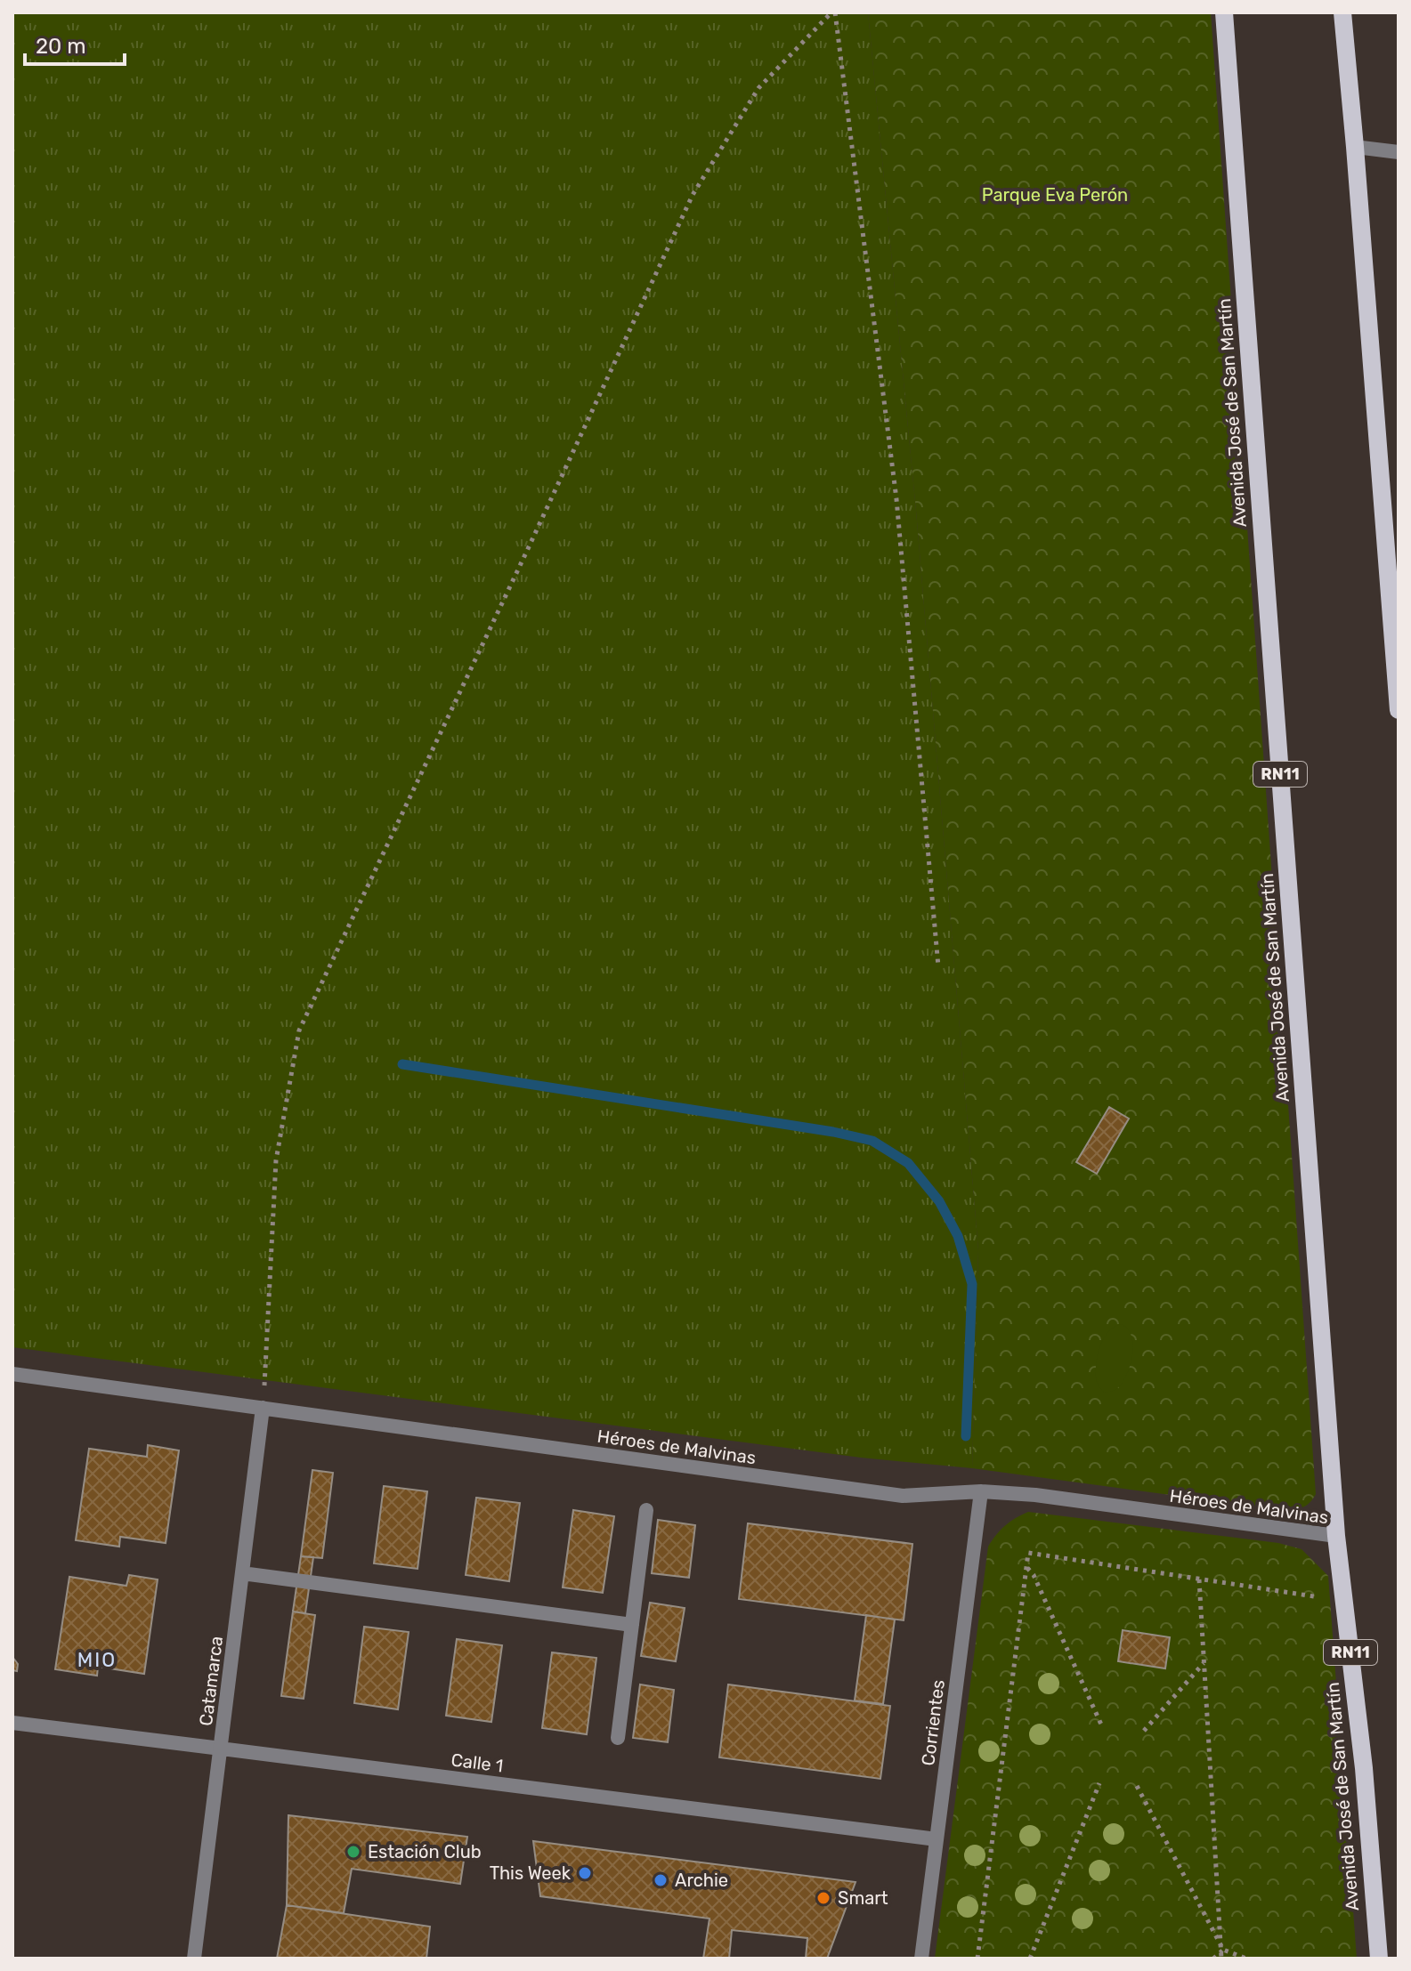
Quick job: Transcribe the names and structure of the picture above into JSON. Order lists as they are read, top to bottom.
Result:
{
  "streets": {
    "main road": ["Avenida José de San Martín", "RN11"],
    "street": [
      "Héroes de Malvinas",
      "Catamarca",
      "Corrientes",
      "Calle 1"
    ]
  },
  "crossings": [
    ["Avenida José de San Martín", "Héroes de Malvinas"],
    ["Héroes de Malvinas", "Catamarca"],
    ["Héroes de Malvinas", "Corrientes"],
    ["Catamarca", "Calle 1"],
    ["Corrientes", "Calle 1"]
  ],
  "districts": ["MIO"],
  "parks": ["Parque Eva Perón"],
  "places": [
    "Estación Club",
    "This Week",
    "Archie",
    "Smart"
  ],
  "scale_bar": "20 m"
}
